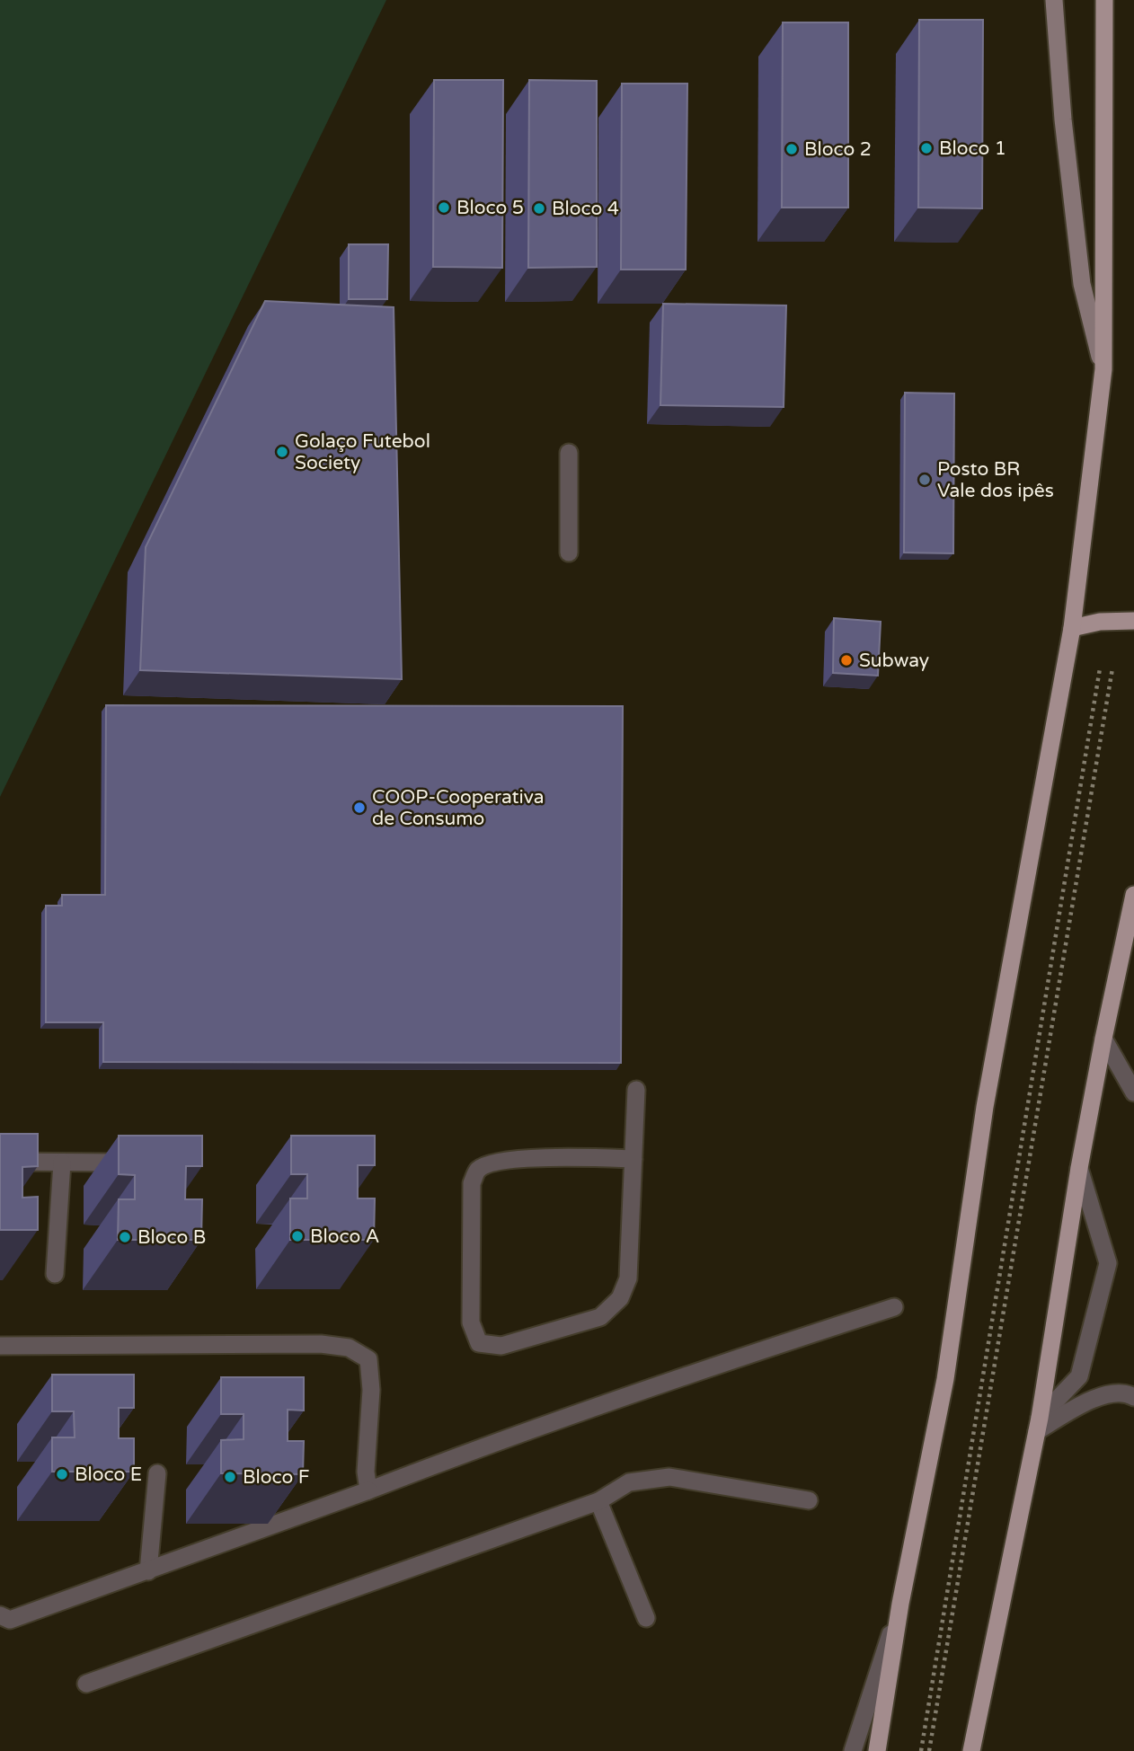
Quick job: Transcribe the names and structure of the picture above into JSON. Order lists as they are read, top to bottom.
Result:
{
  "places": [
    "Bloco 1",
    "Bloco 2",
    "Bloco 5",
    "Bloco 4",
    "Golaço Futebol Society",
    "Posto BR Vale dos ipês",
    "Subway",
    "COOP-Cooperativa de Consumo",
    "Bloco A",
    "Bloco B",
    "Bloco E",
    "Bloco F"
  ]
}
